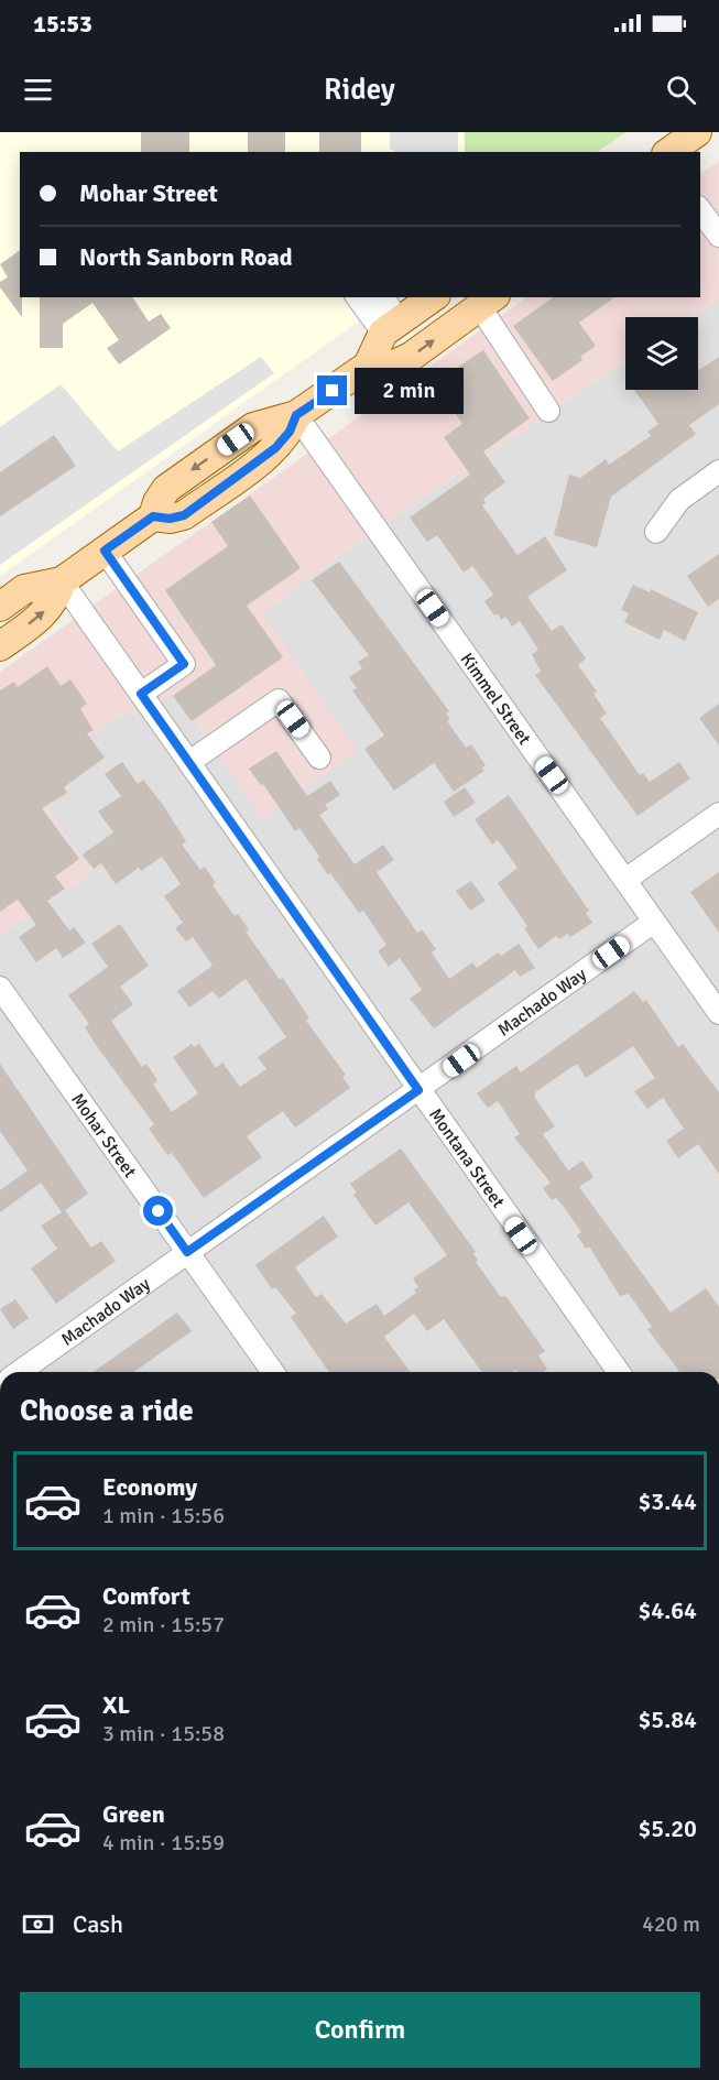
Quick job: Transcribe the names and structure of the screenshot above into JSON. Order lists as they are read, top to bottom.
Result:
{
  "streets": {
    "street": [
      "Kimmel Street",
      "Machado Way",
      "Mohar Street",
      "Montana Street"
    ]
  },
  "crossings": [
    ["Kimmel Street", "Machado Way"],
    ["Machado Way", "Mohar Street"],
    ["Machado Way", "Montana Street"]
  ],
  "page": {
    "status": "15:53",
    "header": "Ridey",
    "banner": ["Mohar Street", "North Sanborn Road"],
    "bubble": "2 min",
    "heading": "Choose a ride",
    "list": [
      {
        "name": "Economy",
        "note": "1 min · 15:56",
        "value": "$3.44"
      },
      {
        "name": "Comfort",
        "note": "2 min · 15:57",
        "value": "$4.64"
      },
      {
        "name": "XL",
        "note": "3 min · 15:58",
        "value": "$5.84"
      },
      {
        "name": "Green",
        "note": "4 min · 15:59",
        "value": "$5.20"
      }
    ],
    "pay": ["Cash", "420 m"],
    "buttons": "Confirm"
  }
}
